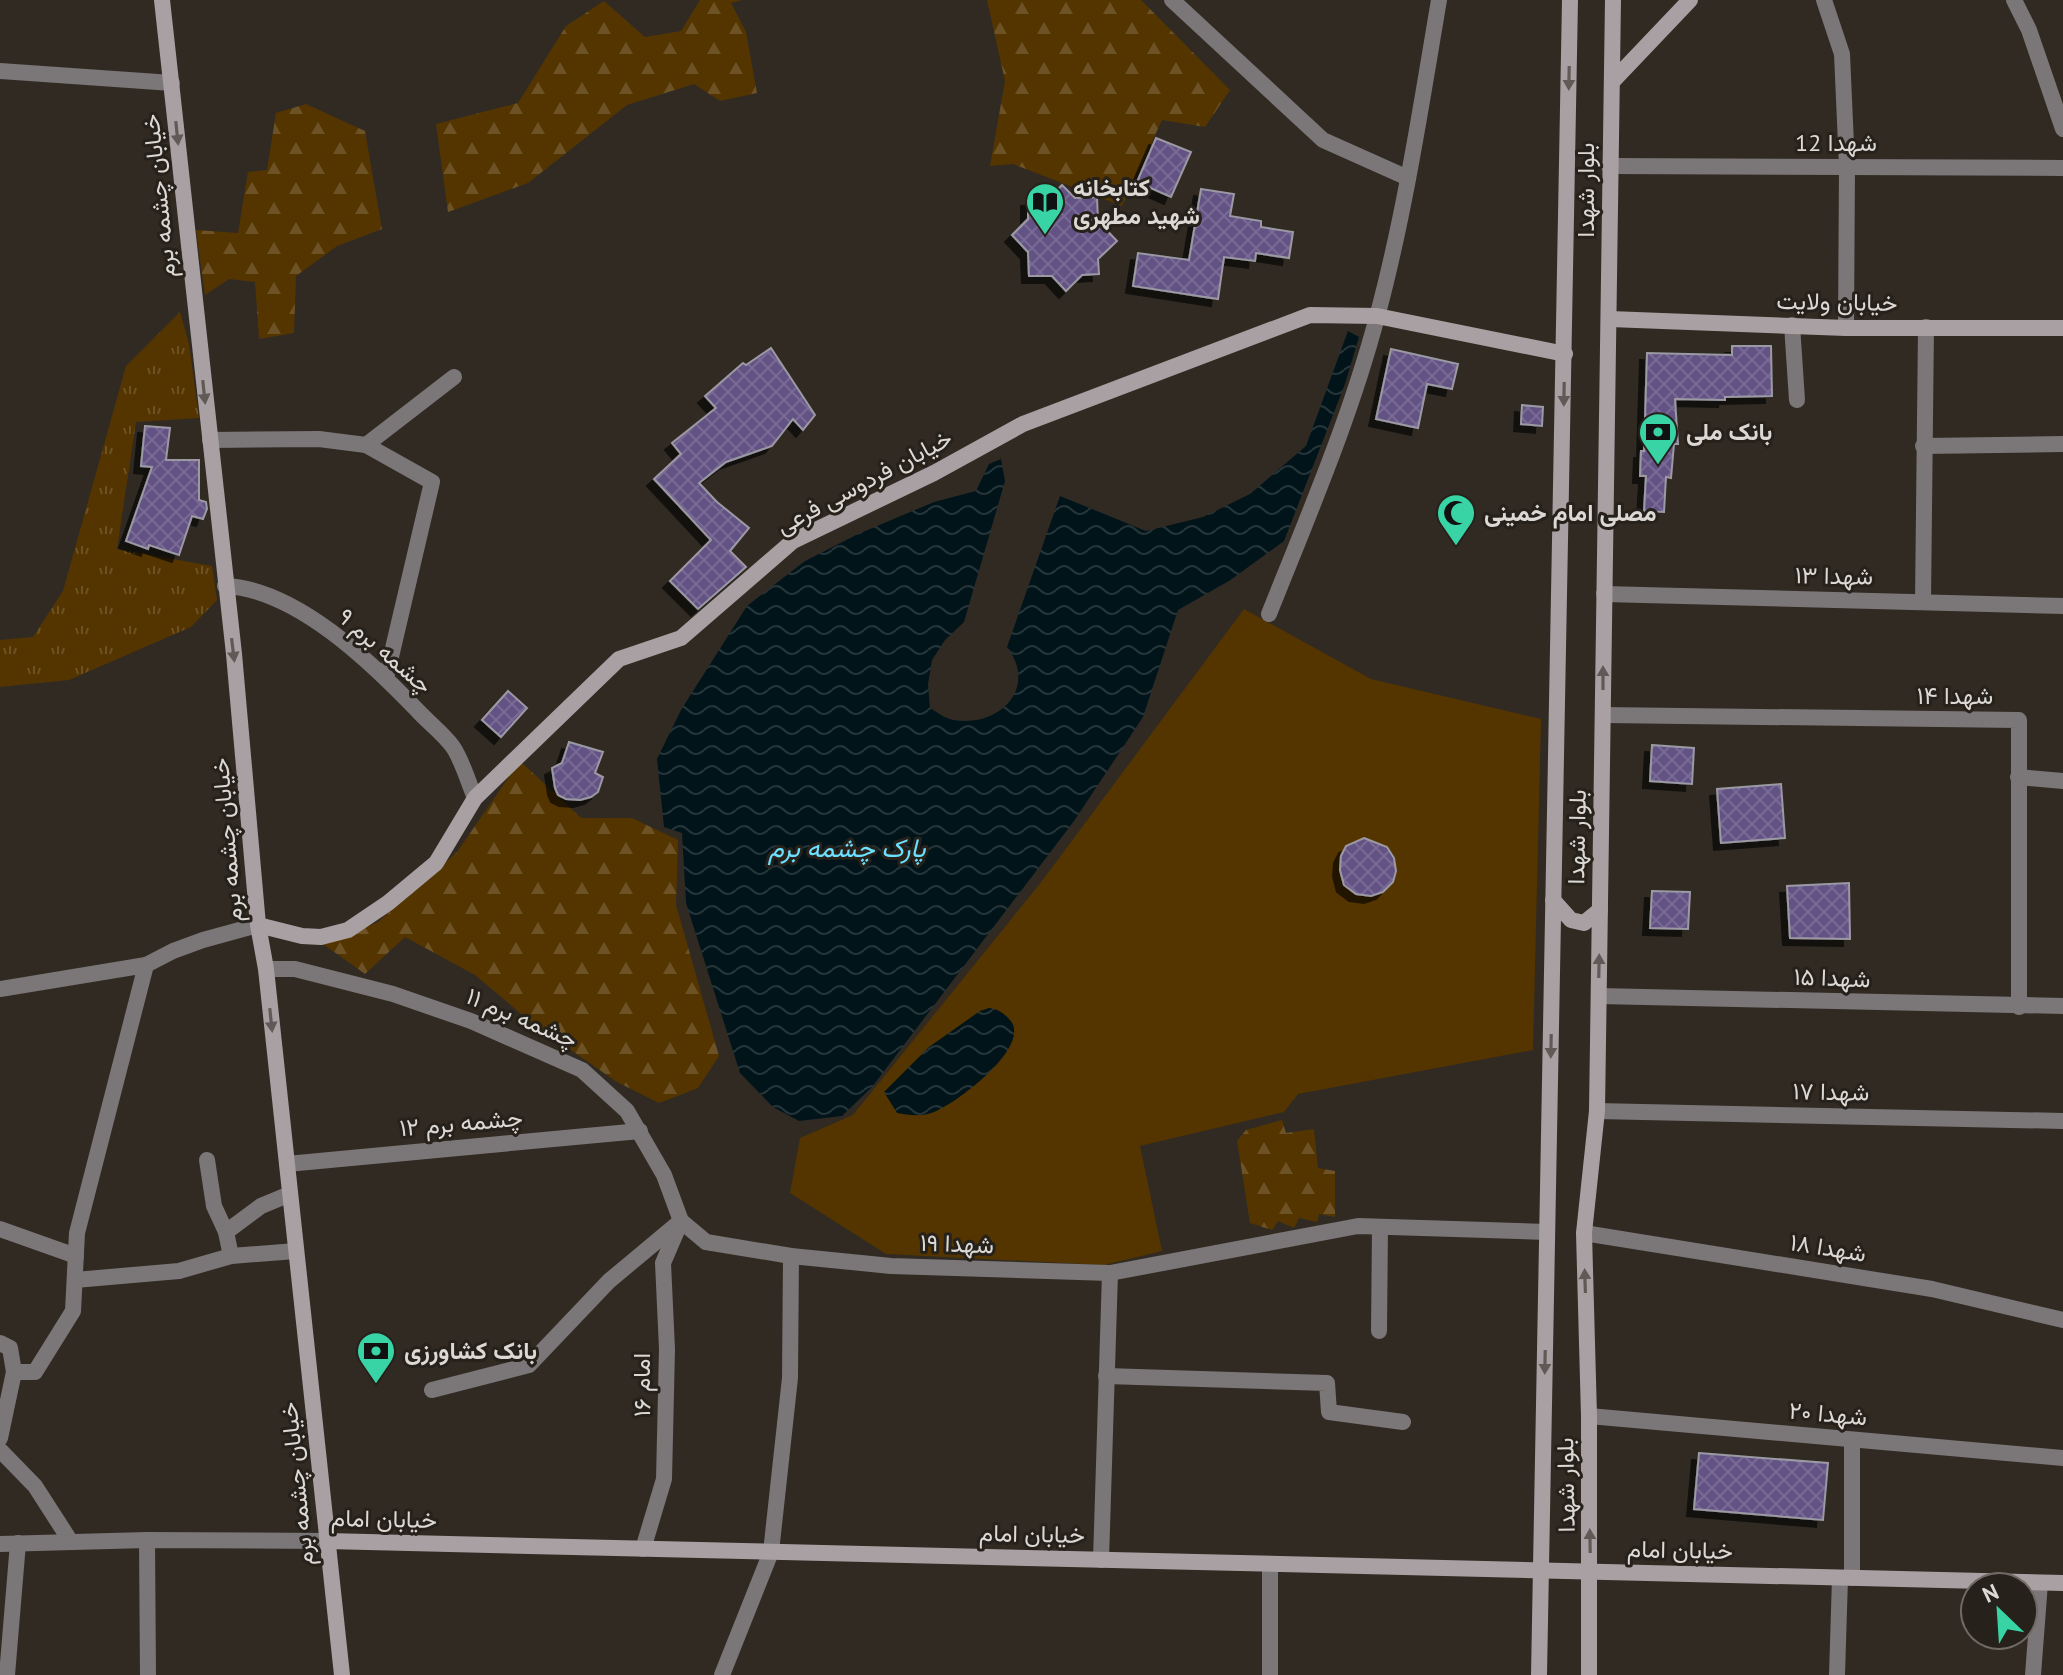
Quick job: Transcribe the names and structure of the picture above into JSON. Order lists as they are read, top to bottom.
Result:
{
  "streets": {
    "main road": [
      "بلوار شهدا",
      "خیابان چشمه برم",
      "خیابان ولایت",
      "خیابان فردوسی فرعی",
      "خیابان امام"
    ],
    "street": [
      "شهدا 12",
      "شهدا ۱۳",
      "چشمه برم ۹",
      "شهدا ۱۴",
      "شهدا ۱۵",
      "چشمه برم ۱۱",
      "شهدا ۱۷",
      "چشمه برم ۱۲",
      "شهدا ۱۹",
      "شهدا ۱۸",
      "امام ۱۶",
      "شهدا ۲۰"
    ]
  },
  "crossings": [
    ["شهدا 12", "بلوار شهدا"],
    ["بلوار شهدا", "خیابان ولایت"],
    ["بلوار شهدا", "خیابان فردوسی فرعی"],
    ["بلوار شهدا", "شهدا ۱۳"],
    ["بلوار شهدا", "شهدا ۱۴"],
    ["بلوار شهدا", "شهدا ۱۵"],
    ["بلوار شهدا", "شهدا ۱۷"],
    ["بلوار شهدا", "شهدا ۱۹"],
    ["بلوار شهدا", "شهدا ۱۸"],
    ["بلوار شهدا", "شهدا ۲۰"],
    ["بلوار شهدا", "خیابان امام"],
    ["خیابان چشمه برم", "خیابان فردوسی فرعی"],
    ["خیابان چشمه برم", "چشمه برم ۹"],
    ["خیابان چشمه برم", "چشمه برم ۱۱"],
    ["خیابان چشمه برم", "چشمه برم ۱۲"],
    ["خیابان چشمه برم", "خیابان امام"],
    ["خیابان فردوسی فرعی", "چشمه برم ۹"],
    ["شهدا ۱۴", "شهدا ۱۵"],
    ["چشمه برم ۱۱", "چشمه برم ۱۲"],
    ["چشمه برم ۱۱", "شهدا ۱۹"],
    ["چشمه برم ۱۱", "امام ۱۶"],
    ["شهدا ۱۹", "امام ۱۶"],
    ["امام ۱۶", "خیابان امام"]
  ],
  "one_way": ["خیابان چشمه برم"],
  "water": ["پارک چشمه برم"],
  "places": {
    "library": ["کتابخانه شهید مطهری"],
    "bank": ["بانک ملی", "بانک کشاورزی"],
    "mosque": ["مصلی امام خمینی"]
  },
  "north": "top left"
}
